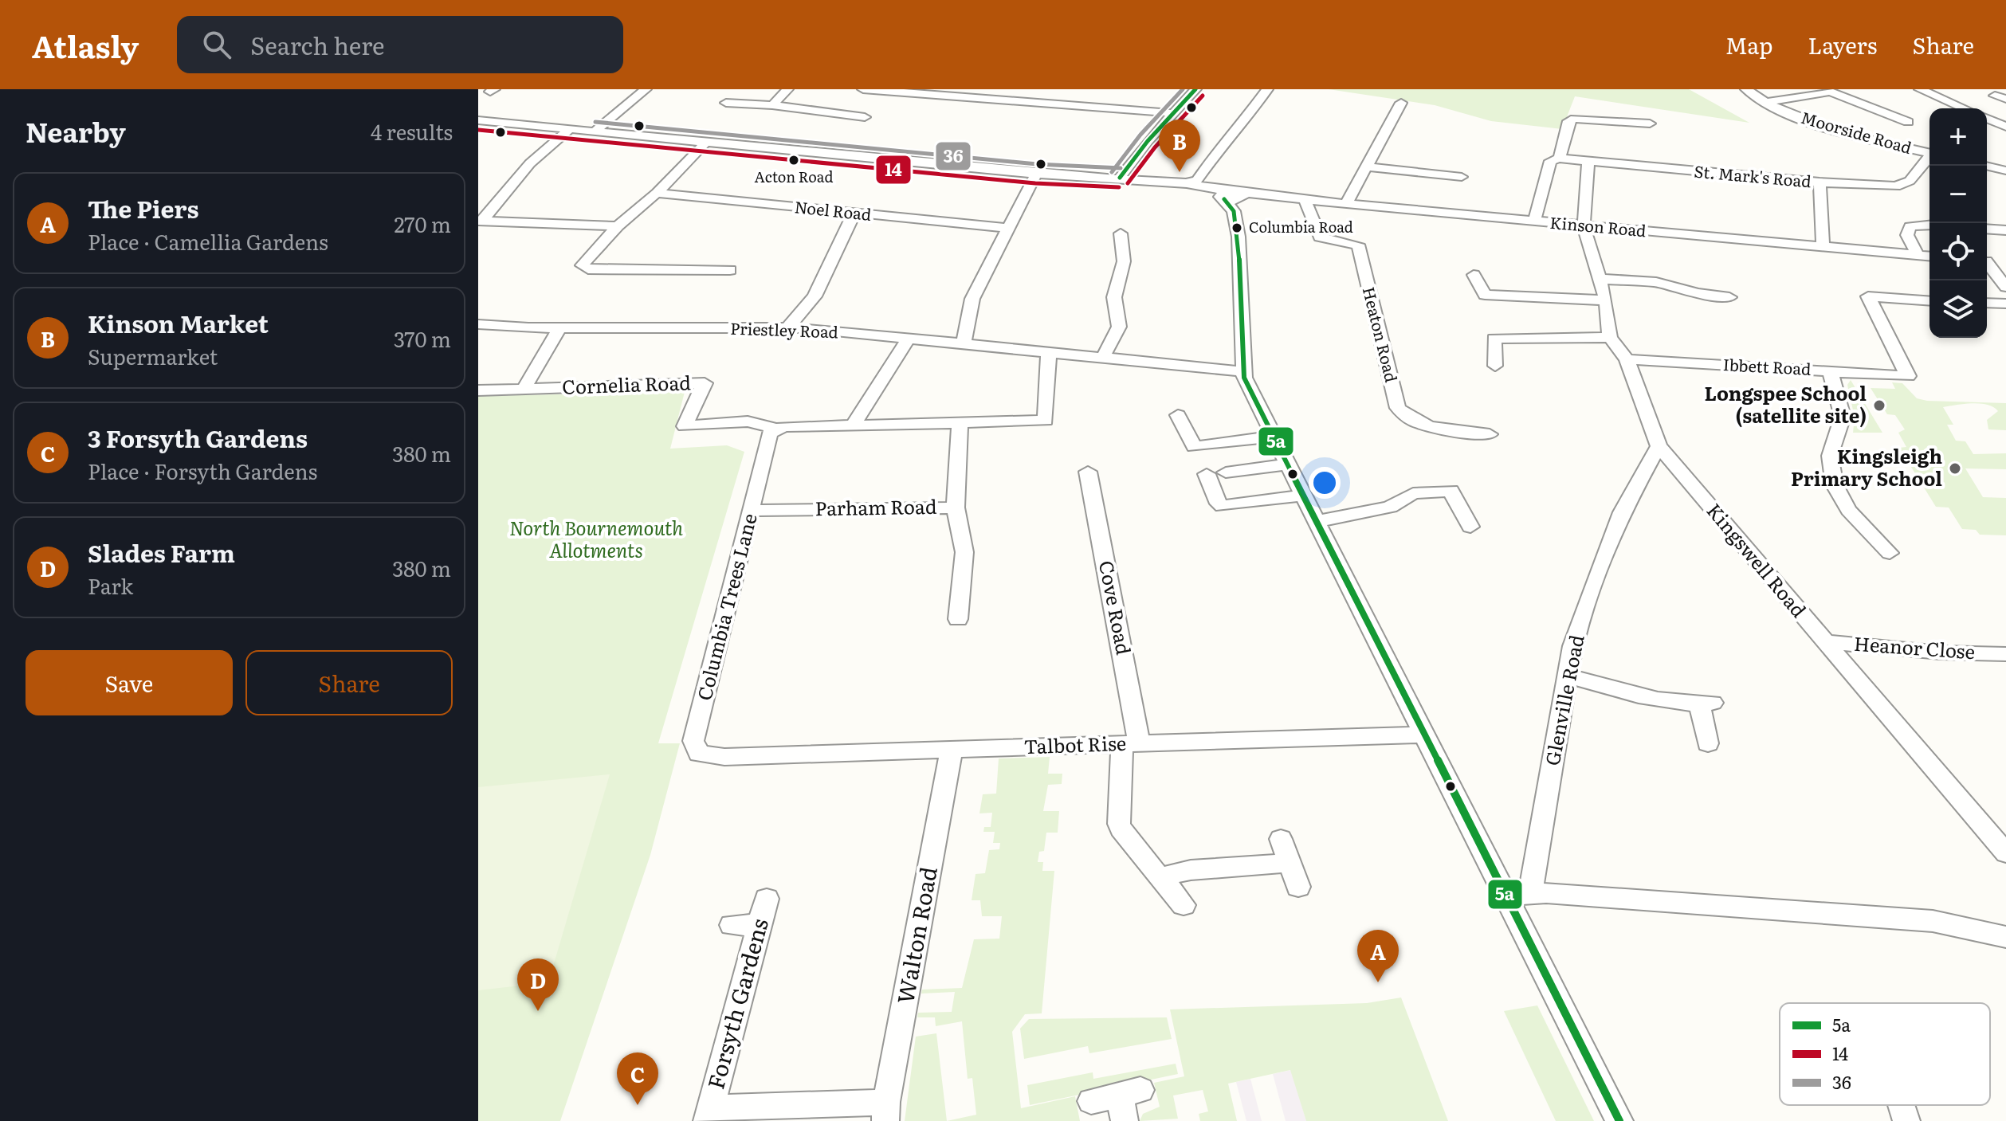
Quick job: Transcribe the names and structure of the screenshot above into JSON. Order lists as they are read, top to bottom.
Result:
{
  "streets": {
    "street": [
      "Moorside Road",
      "St. Mark's Road",
      "Noel Road",
      "Kinson Road",
      "Priestley Road",
      "Heaton Road",
      "Ibbett Road",
      "Cornelia Road",
      "Parham Road",
      "Kingswell Road",
      "Columbia Trees Lane",
      "Cove Road",
      "Heanor Close",
      "Glenville Road",
      "Talbot Rise",
      "Walton Road",
      "Forsyth Gardens"
    ]
  },
  "crossings": [
    ["Kinson Road", "Heaton Road"],
    ["Priestley Road", "Cornelia Road"],
    ["Ibbett Road", "Kingswell Road"],
    ["Cornelia Road", "Columbia Trees Lane"],
    ["Parham Road", "Columbia Trees Lane"],
    ["Kingswell Road", "Heanor Close"],
    ["Kingswell Road", "Glenville Road"],
    ["Columbia Trees Lane", "Talbot Rise"],
    ["Cove Road", "Talbot Rise"],
    ["Talbot Rise", "Walton Road"],
    ["Walton Road", "Forsyth Gardens"]
  ],
  "parks": ["North Bournemouth Allotments"],
  "places": [
    "Acton Road",
    "Columbia Road",
    "Longspee School (satellite site)",
    "Kingsleigh Primary School"
  ],
  "lines": ["transit line 5a", "transit line 36", "transit line 14"],
  "legend": ["5a", "14", "36"],
  "page": {
    "header": "Atlasly",
    "search": "Search here",
    "nav": ["Map", "Layers", "Share"],
    "heading": ["Nearby", "4 results"],
    "map_buttons": ["+", "−"],
    "pins": [
      "B",
      "A",
      "D",
      "C"
    ],
    "list": [
      {
        "mark": "A",
        "name": "The Piers",
        "note": "Place · Camellia Gardens",
        "value": "270 m"
      },
      {
        "mark": "B",
        "name": "Kinson Market",
        "note": "Supermarket",
        "value": "370 m"
      },
      {
        "mark": "C",
        "name": "3 Forsyth Gardens",
        "note": "Place · Forsyth Gardens",
        "value": "380 m"
      },
      {
        "mark": "D",
        "name": "Slades Farm",
        "note": "Park",
        "value": "380 m"
      }
    ],
    "buttons": ["Save", "Share"]
  }
}
